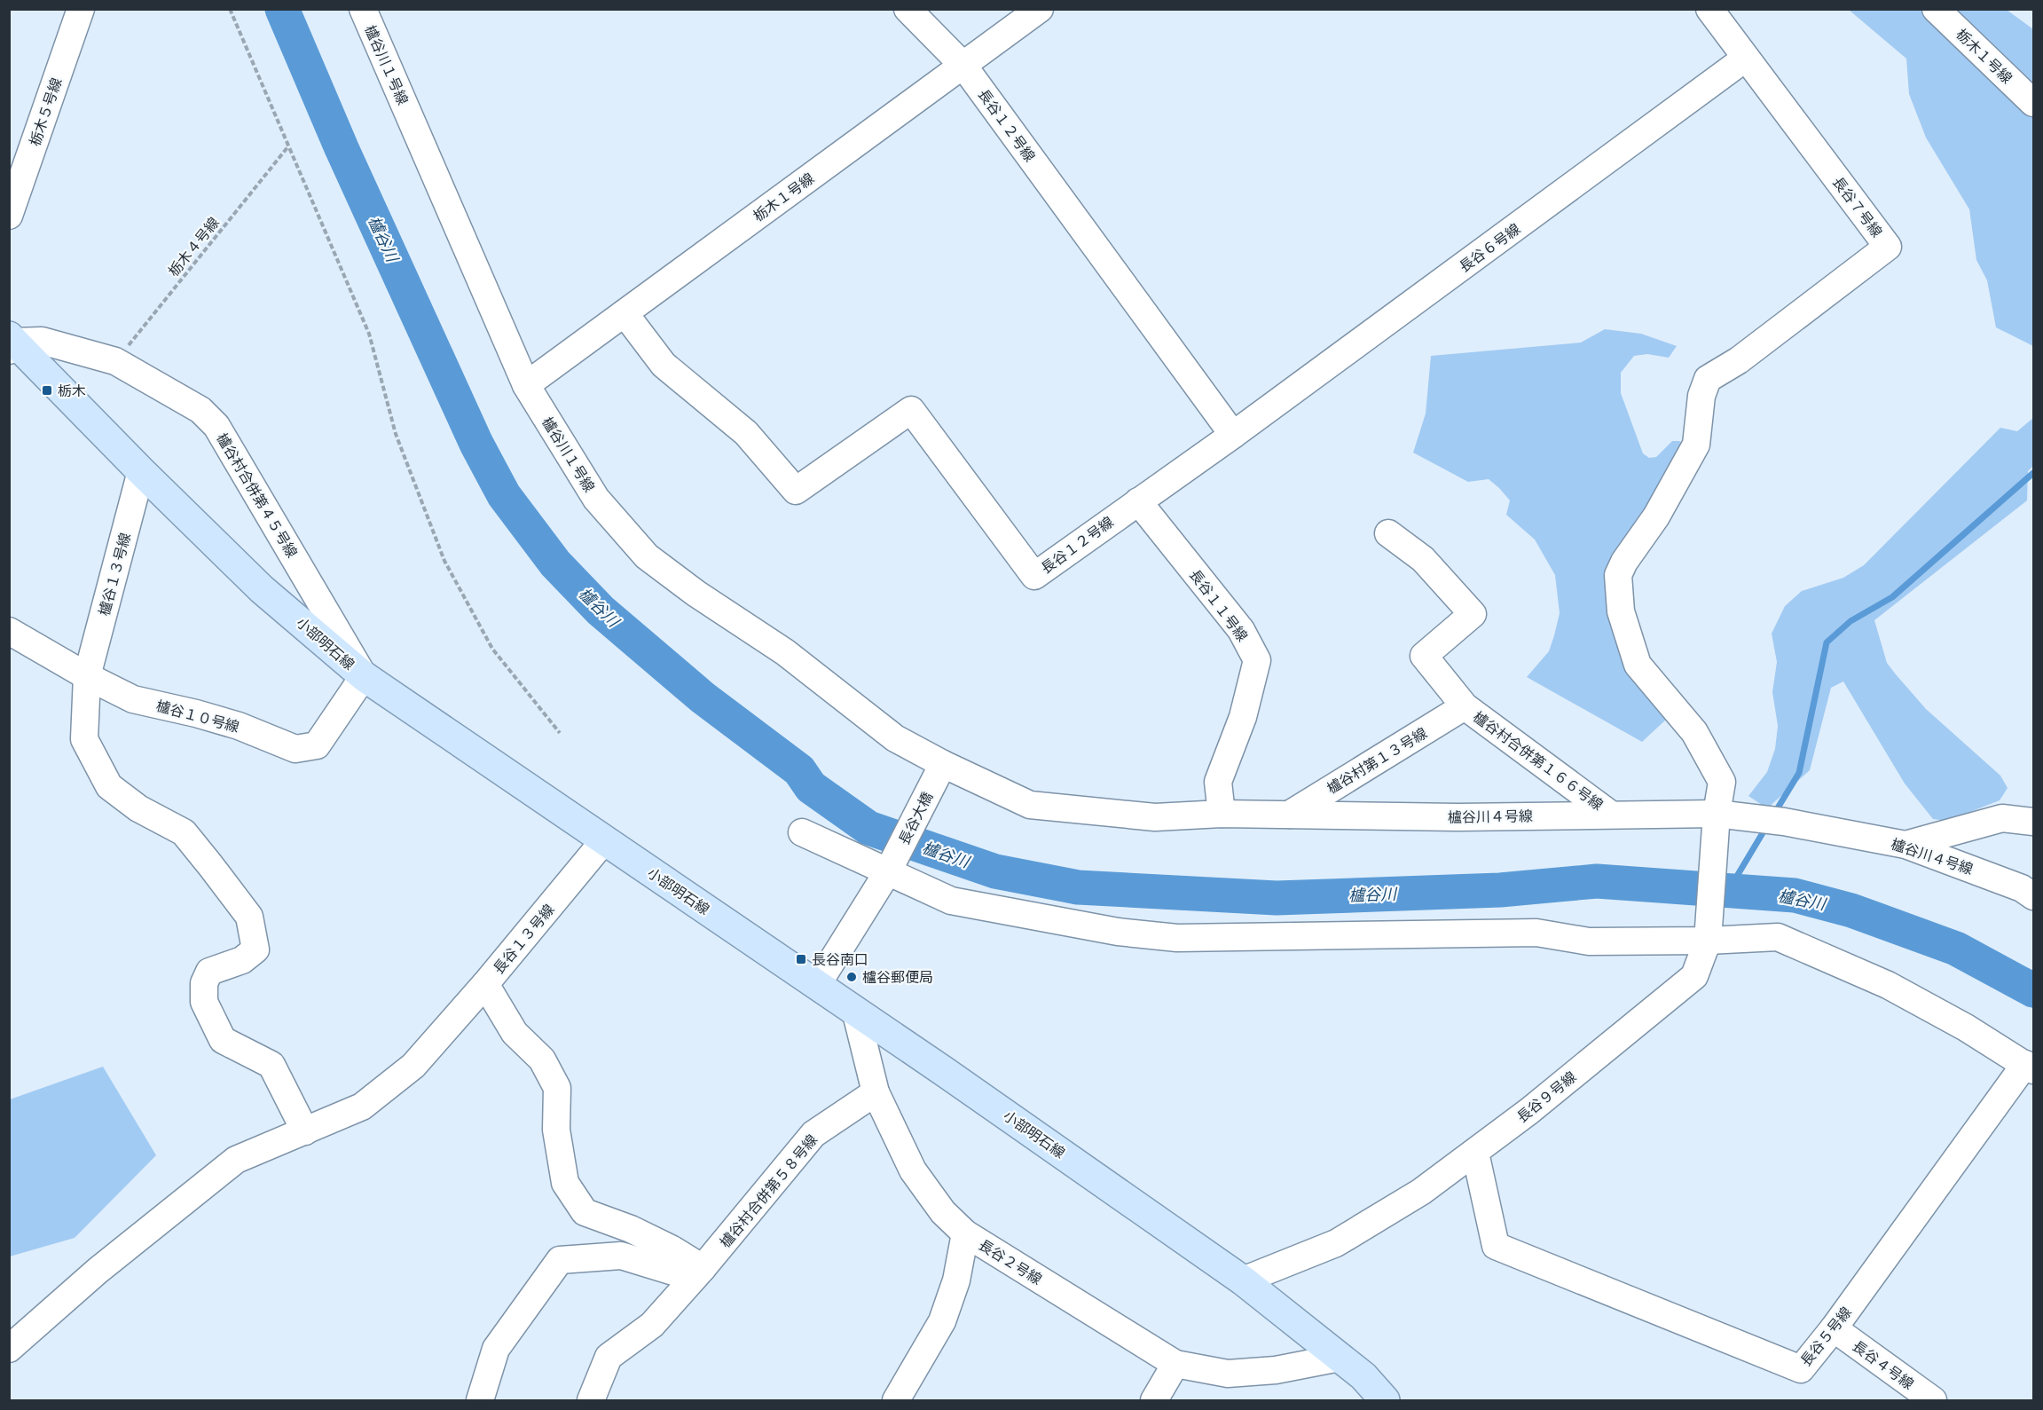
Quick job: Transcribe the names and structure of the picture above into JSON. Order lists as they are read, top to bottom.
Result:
{
  "streets": {
    "main road": ["小部明石線"],
    "street": [
      "栃木１号線",
      "櫨谷川１号線",
      "栃木５号線",
      "長谷１２号線",
      "長谷７号線",
      "長谷６号線",
      "櫨谷村合併第４５号線",
      "櫨谷１３号線",
      "長谷１１号線",
      "櫨谷１０号線",
      "櫨谷村第１３号線",
      "櫨谷村合併第１６６号線",
      "櫨谷川４号線",
      "長谷大橋",
      "長谷１３号線",
      "長谷９号線",
      "櫨谷村合併第５８号線",
      "長谷２号線",
      "長谷５号線",
      "長谷４号線"
    ],
    "path": ["栃木４号線"]
  },
  "crossings": [
    ["栃木１号線", "櫨谷川１号線"],
    ["栃木１号線", "長谷１２号線"],
    ["櫨谷川１号線", "櫨谷川４号線"],
    ["櫨谷川１号線", "長谷大橋"],
    ["長谷１２号線", "長谷６号線"],
    ["長谷１２号線", "長谷１１号線"],
    ["長谷７号線", "長谷６号線"],
    ["長谷７号線", "長谷９号線"],
    ["栃木４号線", "櫨谷村合併第４５号線"],
    ["櫨谷村合併第４５号線", "小部明石線"],
    ["櫨谷村合併第４５号線", "櫨谷１０号線"],
    ["櫨谷１３号線", "小部明石線"],
    ["櫨谷１３号線", "櫨谷１０号線"],
    ["長谷１１号線", "櫨谷川４号線"],
    ["小部明石線", "櫨谷１０号線"],
    ["小部明石線", "長谷大橋"],
    ["小部明石線", "長谷１３号線"],
    ["小部明石線", "長谷９号線"],
    ["櫨谷村第１３号線", "櫨谷村合併第１６６号線"],
    ["櫨谷村第１３号線", "櫨谷川４号線"],
    ["櫨谷村合併第１６６号線", "櫨谷川４号線"],
    ["櫨谷川４号線", "長谷大橋"],
    ["櫨谷川４号線", "長谷９号線"],
    ["長谷１３号線", "櫨谷村合併第５８号線"],
    ["長谷９号線", "長谷５号線"],
    ["長谷５号線", "長谷４号線"]
  ],
  "water": ["櫨谷川"],
  "places": {
    "transit": ["栃木", "長谷南口"],
    "other": ["櫨谷郵便局"]
  }
}
